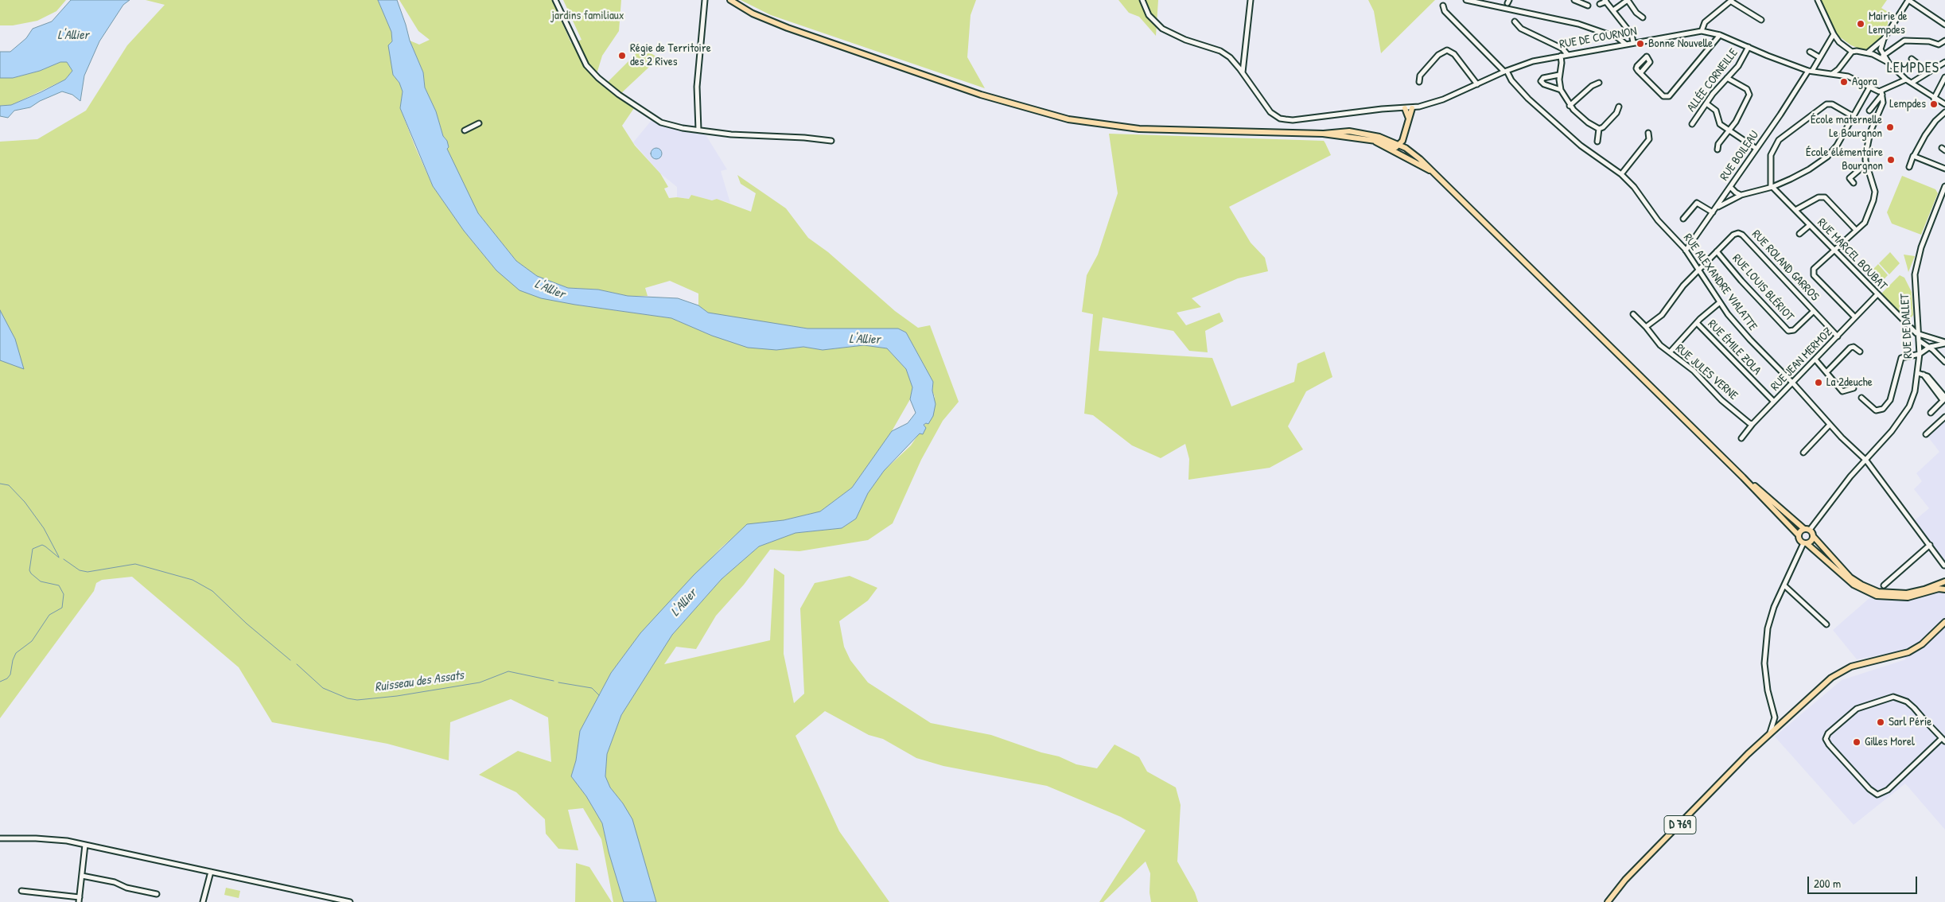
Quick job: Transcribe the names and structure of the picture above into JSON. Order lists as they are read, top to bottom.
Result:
{
  "streets": {
    "main road": ["D 769"],
    "street": [
      "RUE DE COURNON",
      "ALLÉE CORNEILLE",
      "RUE BOILEAU",
      "RUE MARCEL BOUBAT",
      "RUE ROLAND GARROS",
      "RUE ALEXANDRE VIALATTE",
      "RUE LOUIS BLÉRIOT",
      "RUE DE DALLET",
      "RUE ÉMILE ZOLA",
      "RUE JEAN MERMOZ",
      "RUE JULES VERNE"
    ]
  },
  "crossings": [
    ["RUE DE COURNON", "ALLÉE CORNEILLE"],
    ["RUE DE COURNON", "RUE BOILEAU"],
    ["RUE DE COURNON", "RUE ALEXANDRE VIALATTE"],
    ["RUE BOILEAU", "RUE ALEXANDRE VIALATTE"],
    ["RUE MARCEL BOUBAT", "RUE DE DALLET"],
    ["RUE MARCEL BOUBAT", "RUE JEAN MERMOZ"],
    ["RUE ROLAND GARROS", "RUE ALEXANDRE VIALATTE"],
    ["RUE ROLAND GARROS", "RUE LOUIS BLÉRIOT"],
    ["RUE ROLAND GARROS", "RUE JEAN MERMOZ"],
    ["RUE ROLAND GARROS", "RUE JULES VERNE"],
    ["RUE ALEXANDRE VIALATTE", "RUE DE DALLET"],
    ["RUE ALEXANDRE VIALATTE", "RUE JEAN MERMOZ"],
    ["RUE ÉMILE ZOLA", "RUE JEAN MERMOZ"],
    ["RUE JEAN MERMOZ", "RUE JULES VERNE"]
  ],
  "districts": ["LEMPDES"],
  "water": ["L'Allier", "Ruisseau des Assats"],
  "parks": ["jardins familiaux"],
  "places": [
    "Mairie de Lempdes",
    "Bonne Nouvelle",
    "Régie de Territoire des 2 Rives",
    "Agora",
    "Lempdes",
    "École maternelle Le Bourgnon",
    "École élémentaire Bourgnon",
    "La 2deuche",
    "Sarl Périe",
    "Gilles Morel"
  ],
  "scale_bar": "200 m"
}
